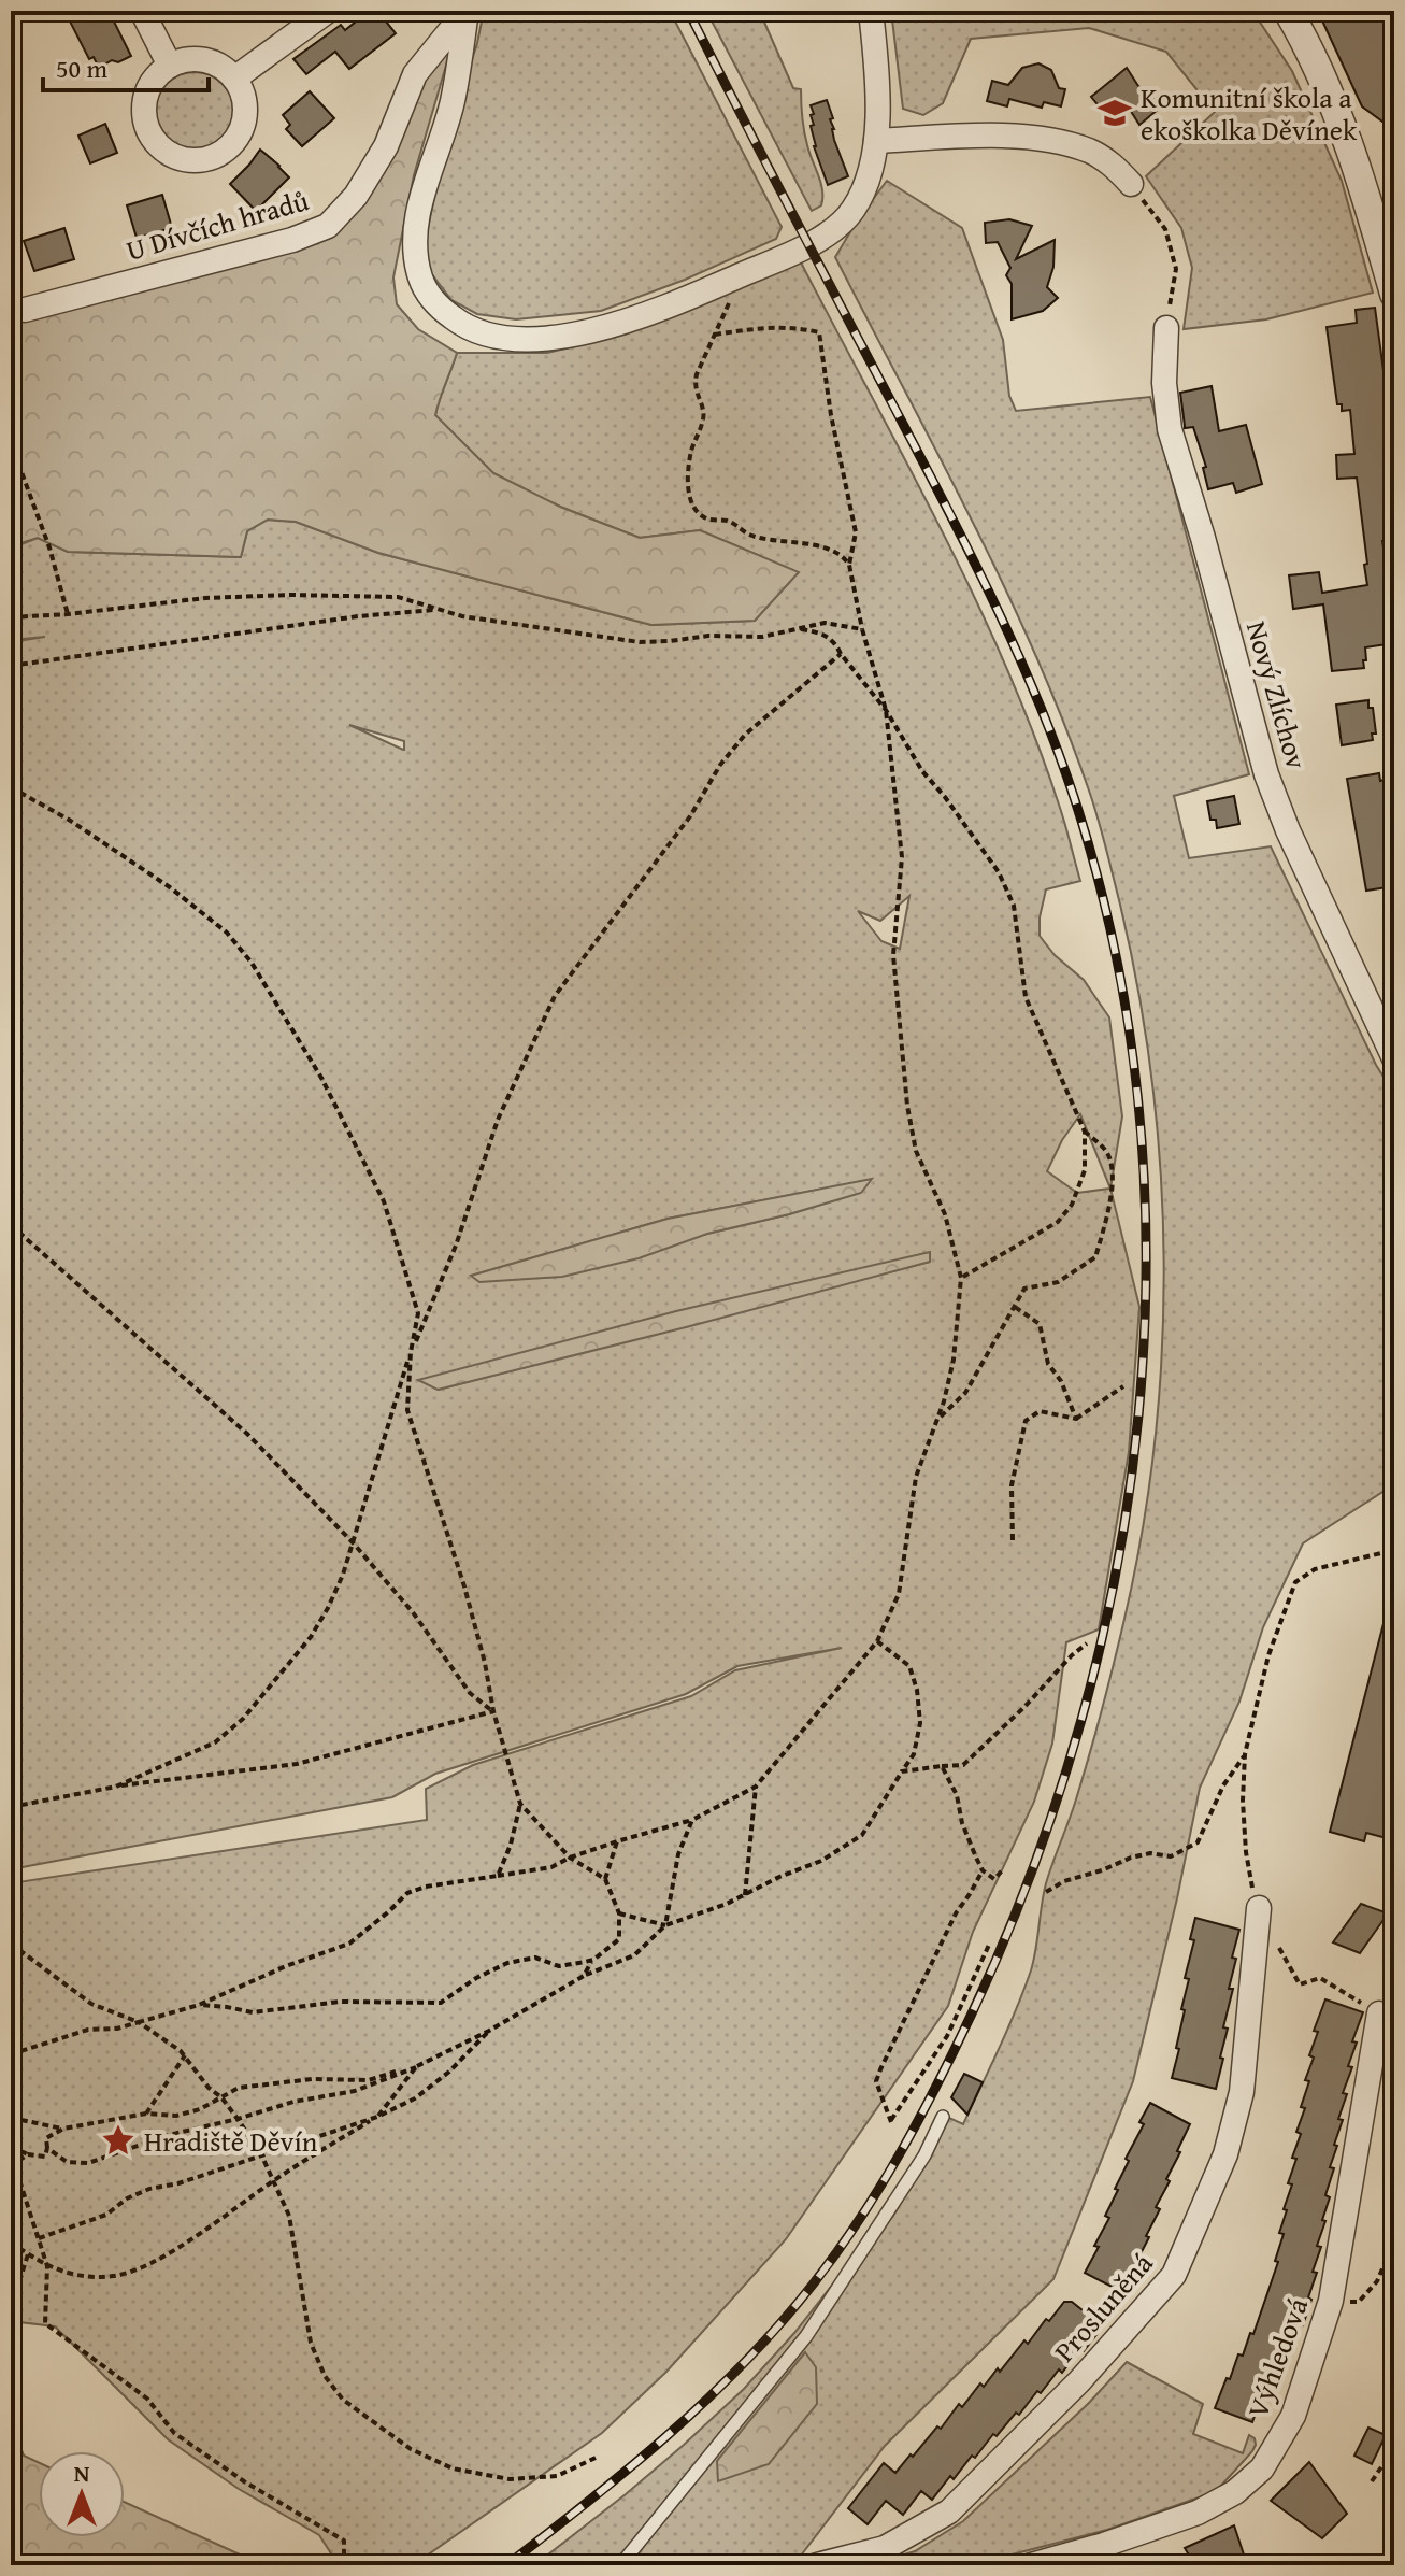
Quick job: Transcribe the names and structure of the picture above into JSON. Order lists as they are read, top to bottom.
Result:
{
  "streets": {
    "street": [
      "U Dívčích hradů",
      "Nový Zlíchov",
      "Prosluněná",
      "Výhledová"
    ]
  },
  "places": {
    "school or university": ["Komunitní škola a ekoškolka Děvínek"],
    "place": ["Hradiště Děvín"]
  },
  "scale_bar": "50 m",
  "north": "top"
}
